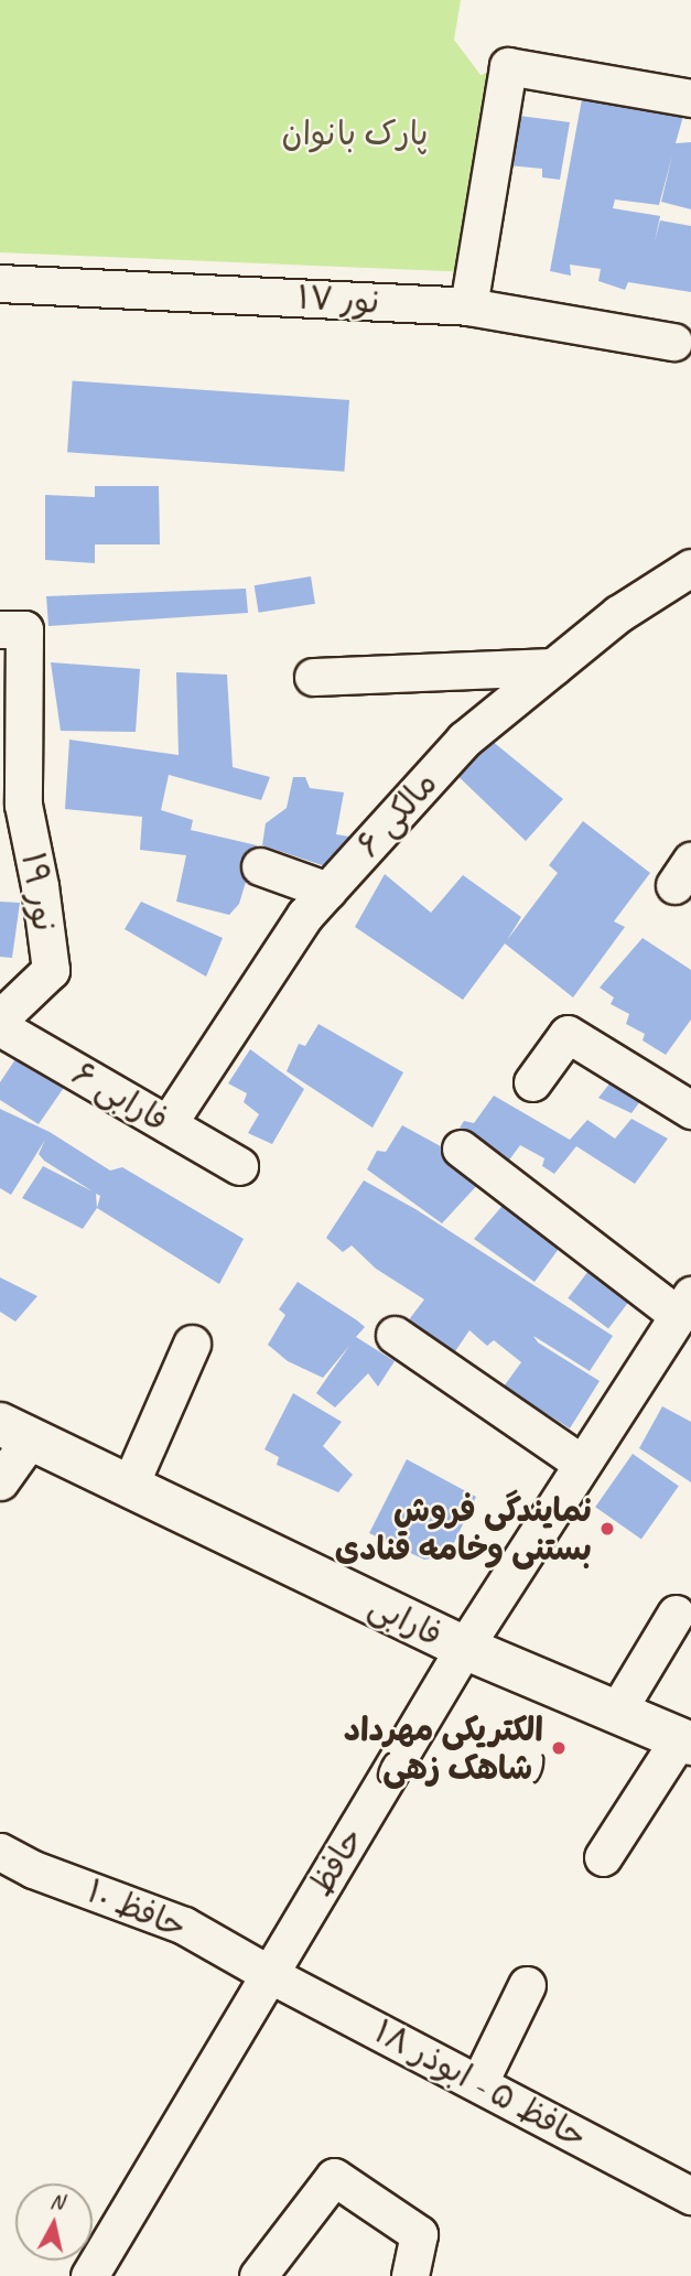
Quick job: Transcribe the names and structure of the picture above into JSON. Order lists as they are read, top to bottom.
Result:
{
  "streets": {
    "street": [
      "نور ۱۷",
      "مالکی ۶",
      "نور ۱۹",
      "فارابی ۶",
      "فارابی",
      "حافظ",
      "حافظ ۱۰",
      "حافظ ۵ - ابوذر ۱۸"
    ]
  },
  "crossings": [
    ["مالکی ۶", "فارابی ۶"],
    ["فارابی", "حافظ"],
    ["حافظ", "حافظ ۱۰"],
    ["حافظ", "حافظ ۵ - ابوذر ۱۸"],
    ["حافظ ۱۰", "حافظ ۵ - ابوذر ۱۸"]
  ],
  "parks": ["پارک بانوان"],
  "places": ["نمایندگی فروش بستنی وخامه قنادی", "الکتریکی مهرداد (شاهک زهی)"],
  "north": "top"
}
